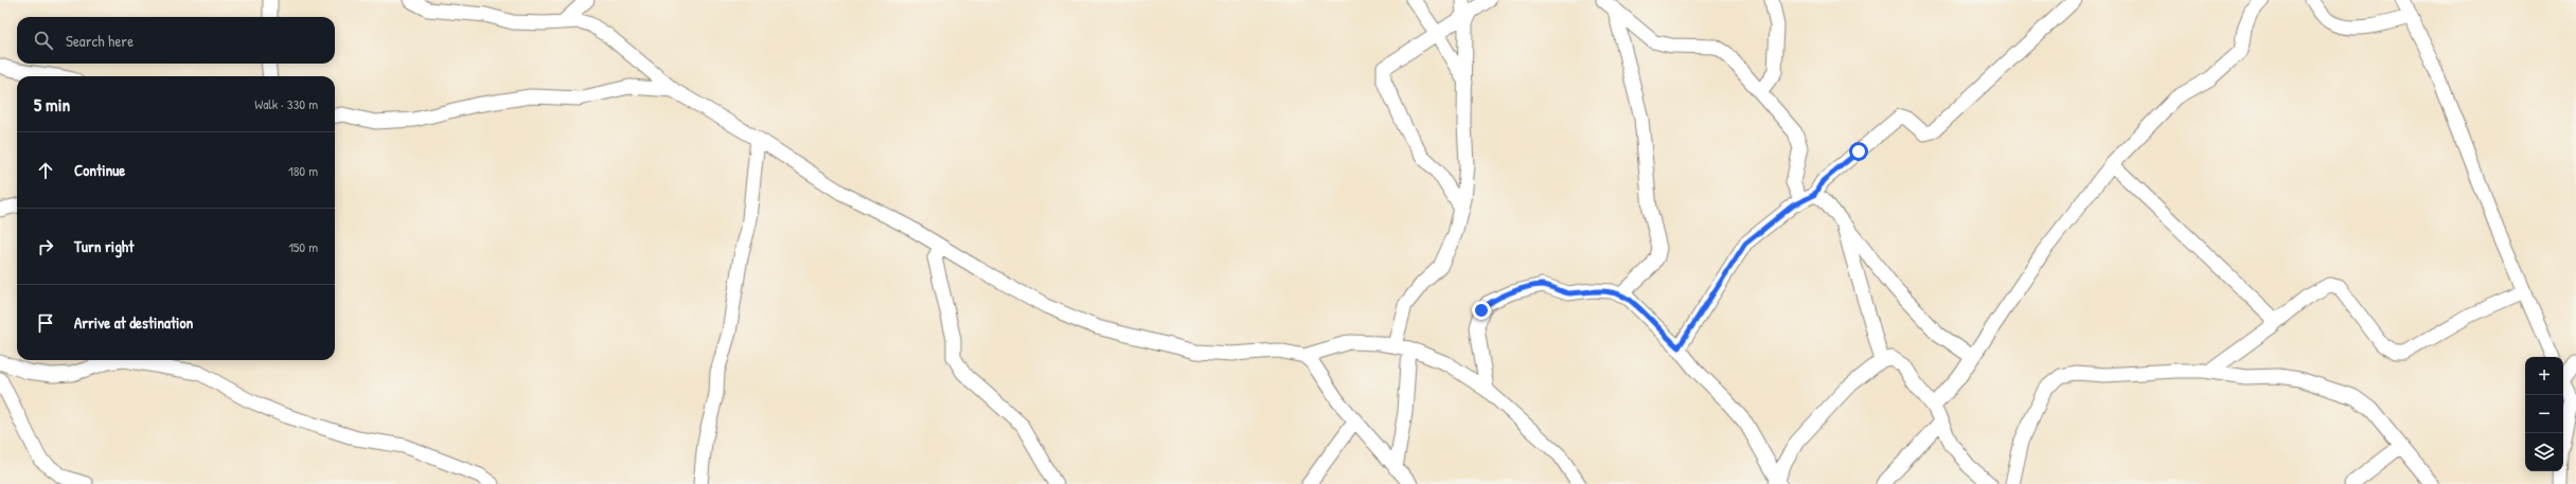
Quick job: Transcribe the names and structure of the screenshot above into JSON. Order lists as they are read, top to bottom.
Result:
{
  "page": {
    "search": "Search here",
    "heading": ["5 min", "Walk · 330 m"],
    "list": [
      ["Continue", "180 m"],
      ["Turn right", "150 m"],
      "Arrive at destination"
    ],
    "map_buttons": ["+", "−"]
  }
}
